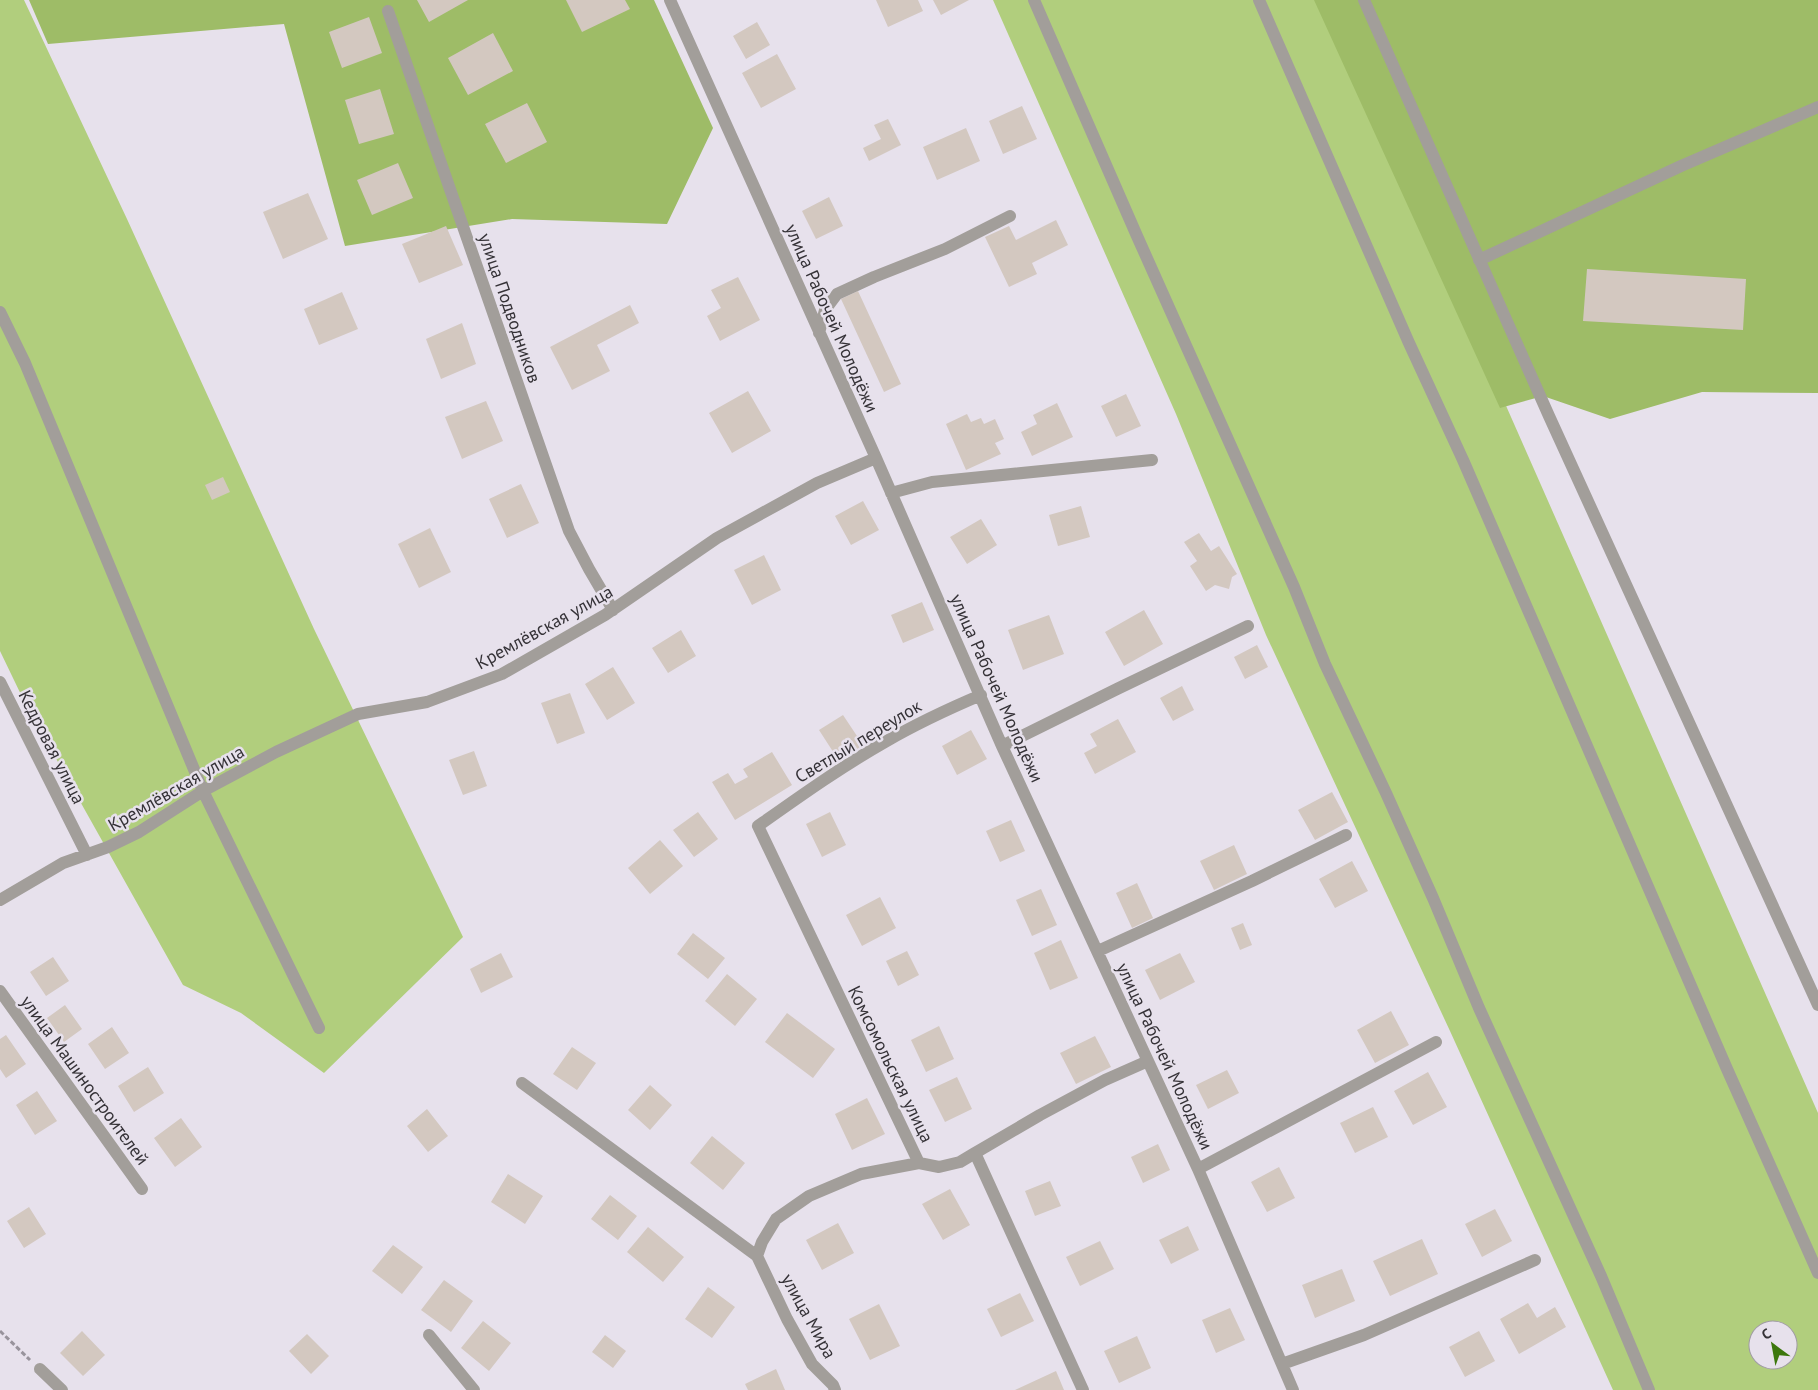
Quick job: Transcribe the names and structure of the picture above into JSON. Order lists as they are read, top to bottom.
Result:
{
  "streets": {
    "street": [
      "улица Подводников",
      "улица Рабочей Молодёжи",
      "Кремлёвская улица",
      "Светлый переулок",
      "Кедровая улица",
      "Комсомольская улица",
      "улица Машиностроителей",
      "улица Мира"
    ]
  },
  "crossings": [
    ["улица Подводников", "Кремлёвская улица"],
    ["улица Рабочей Молодёжи", "Кремлёвская улица"],
    ["улица Рабочей Молодёжи", "Светлый переулок"],
    ["улица Рабочей Молодёжи", "Комсомольская улица"],
    ["Кремлёвская улица", "Кедровая улица"],
    ["Светлый переулок", "Комсомольская улица"]
  ],
  "north": "top left"
}
